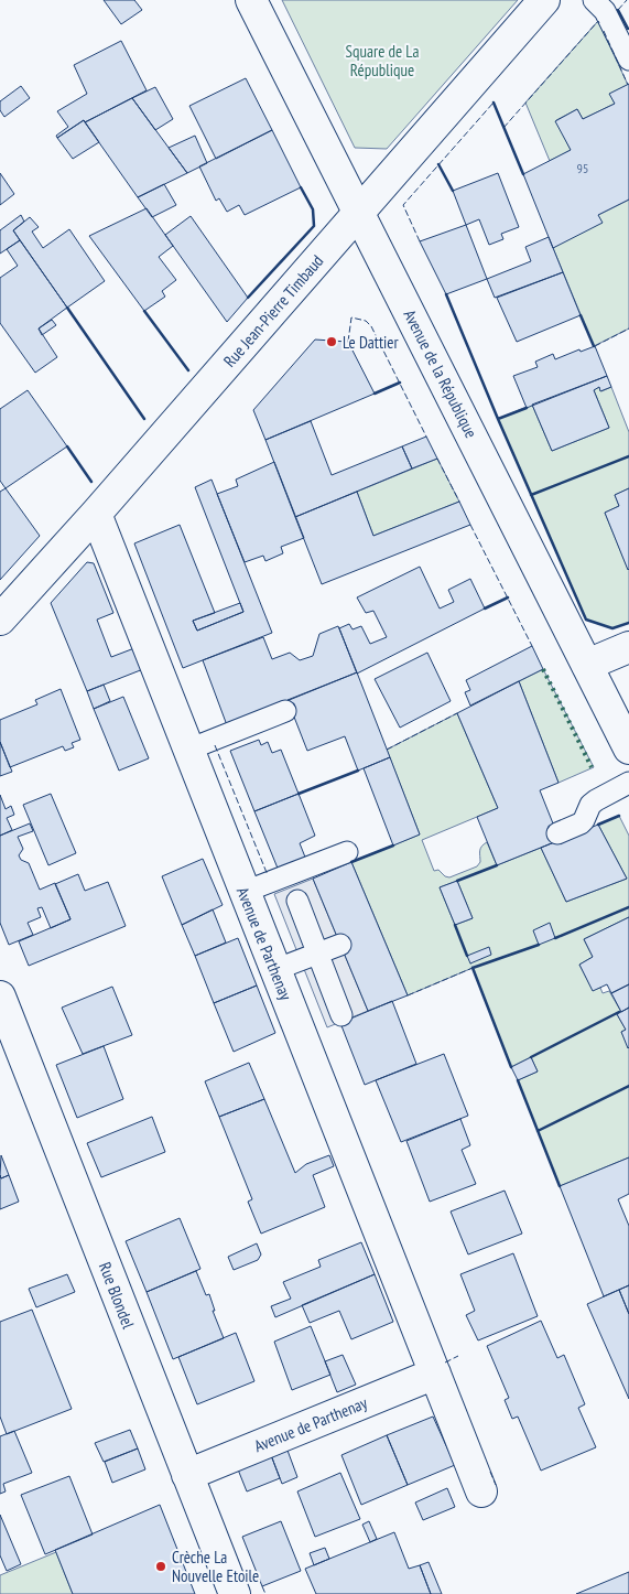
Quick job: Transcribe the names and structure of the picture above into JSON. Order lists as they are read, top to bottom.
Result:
{
  "streets": {
    "street": [
      "Rue Jean-Pierre Timbaud",
      "Avenue de la République",
      "Avenue de Parthenay",
      "Rue Blondel"
    ]
  },
  "crossings": [
    ["Rue Jean-Pierre Timbaud", "Avenue de la République"],
    ["Rue Jean-Pierre Timbaud", "Avenue de Parthenay"],
    ["Avenue de Parthenay", "Rue Blondel"]
  ],
  "parks": ["Square de La République"],
  "places": ["Le Dattier", "Crèche La Nouvelle Etoile"],
  "house_numbers": ["95"]
}
